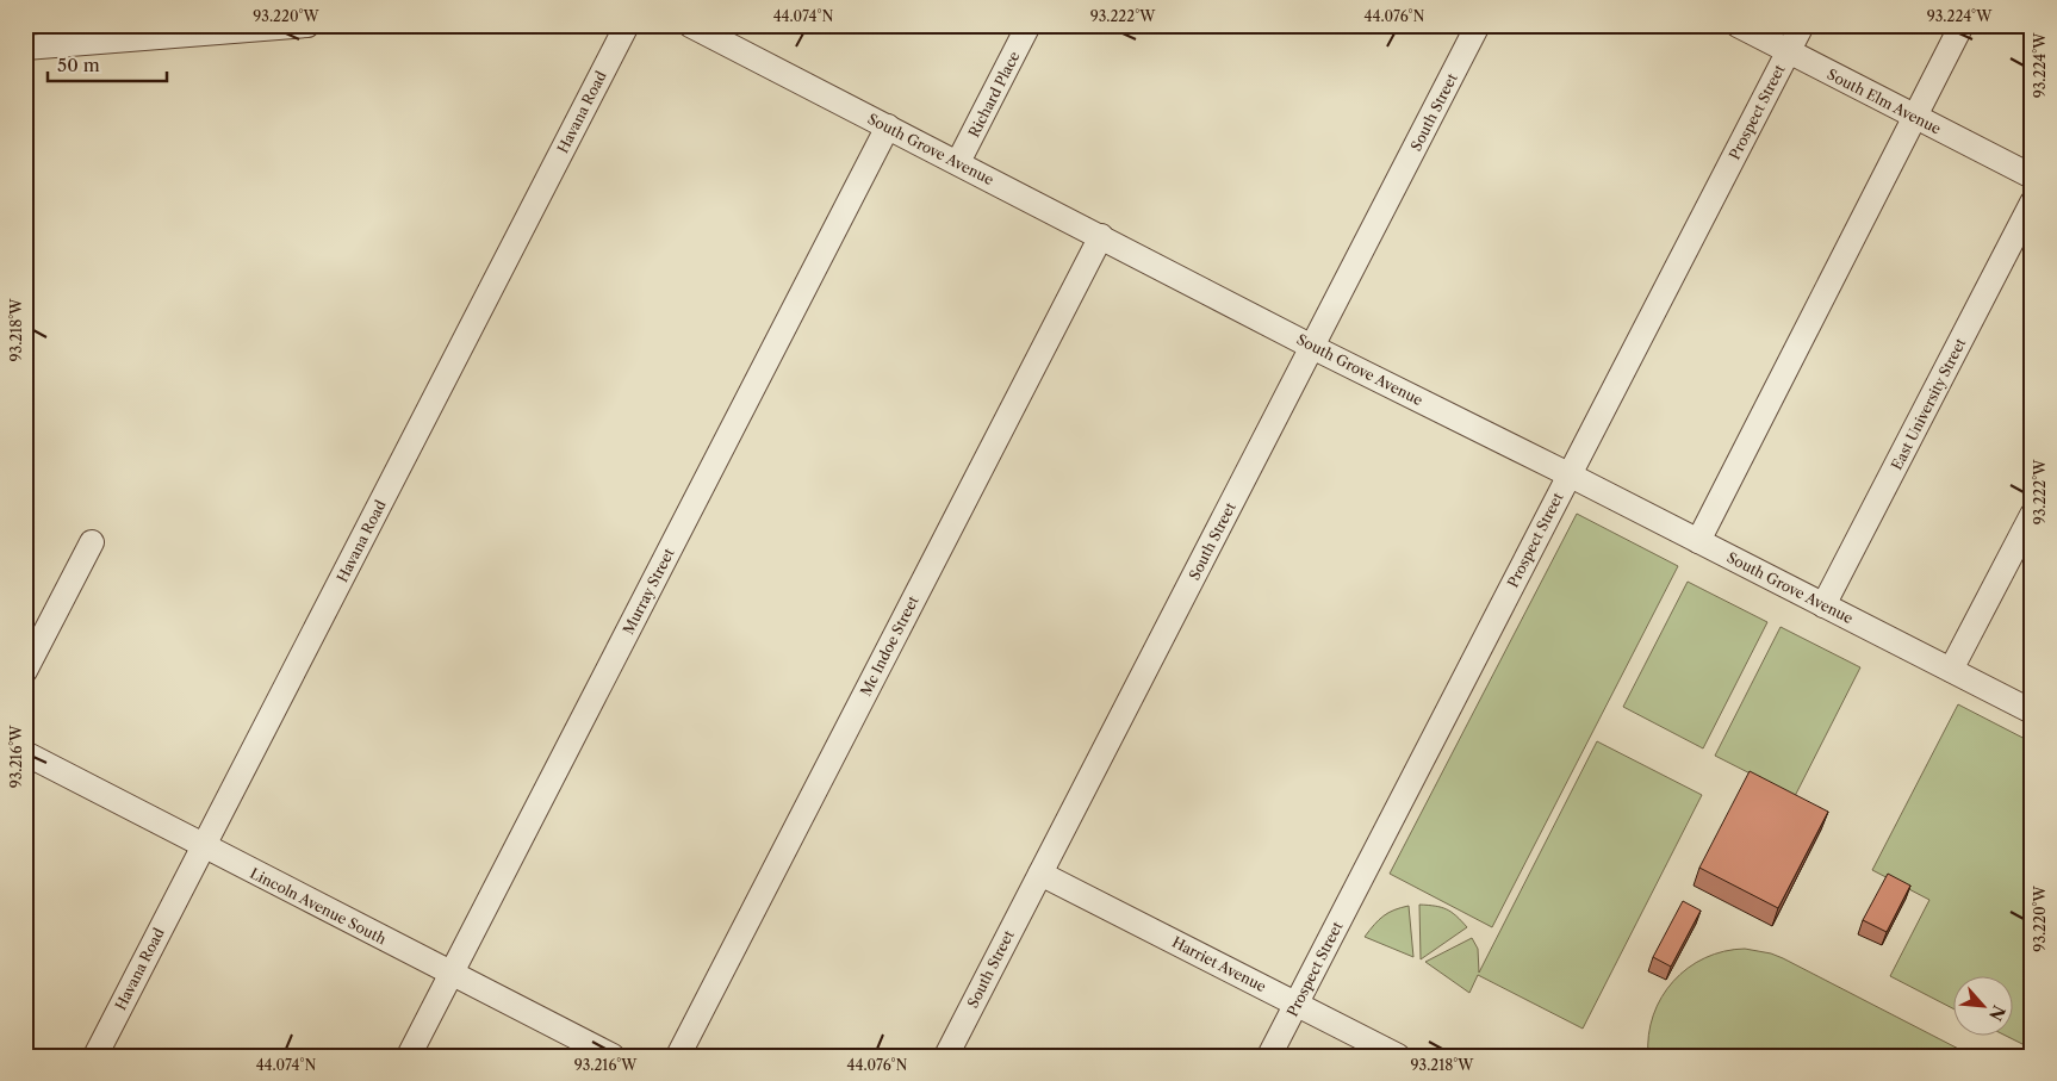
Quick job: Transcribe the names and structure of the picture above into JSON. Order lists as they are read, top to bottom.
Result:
{
  "streets": {
    "street": [
      "Richard Place",
      "South Elm Avenue",
      "Havana Road",
      "South Street",
      "Prospect Street",
      "South Grove Avenue",
      "East University Street",
      "Murray Street",
      "Mc Indoe Street",
      "Lincoln Avenue South",
      "Harriet Avenue"
    ]
  },
  "crossings": [
    ["Richard Place", "South Grove Avenue"],
    ["South Elm Avenue", "Prospect Street"],
    ["Havana Road", "Lincoln Avenue South"],
    ["South Street", "South Grove Avenue"],
    ["South Street", "Harriet Avenue"],
    ["Prospect Street", "South Grove Avenue"],
    ["Prospect Street", "Harriet Avenue"],
    ["South Grove Avenue", "East University Street"],
    ["South Grove Avenue", "Murray Street"],
    ["South Grove Avenue", "Mc Indoe Street"],
    ["Murray Street", "Lincoln Avenue South"]
  ],
  "scale_bar": "50 m",
  "north": "bottom right",
  "coordinates": [
    "93.220°W",
    "44.074°N",
    "93.222°W",
    "44.076°N",
    "93.224°W",
    "93.218°W",
    "93.216°W"
  ]
}
